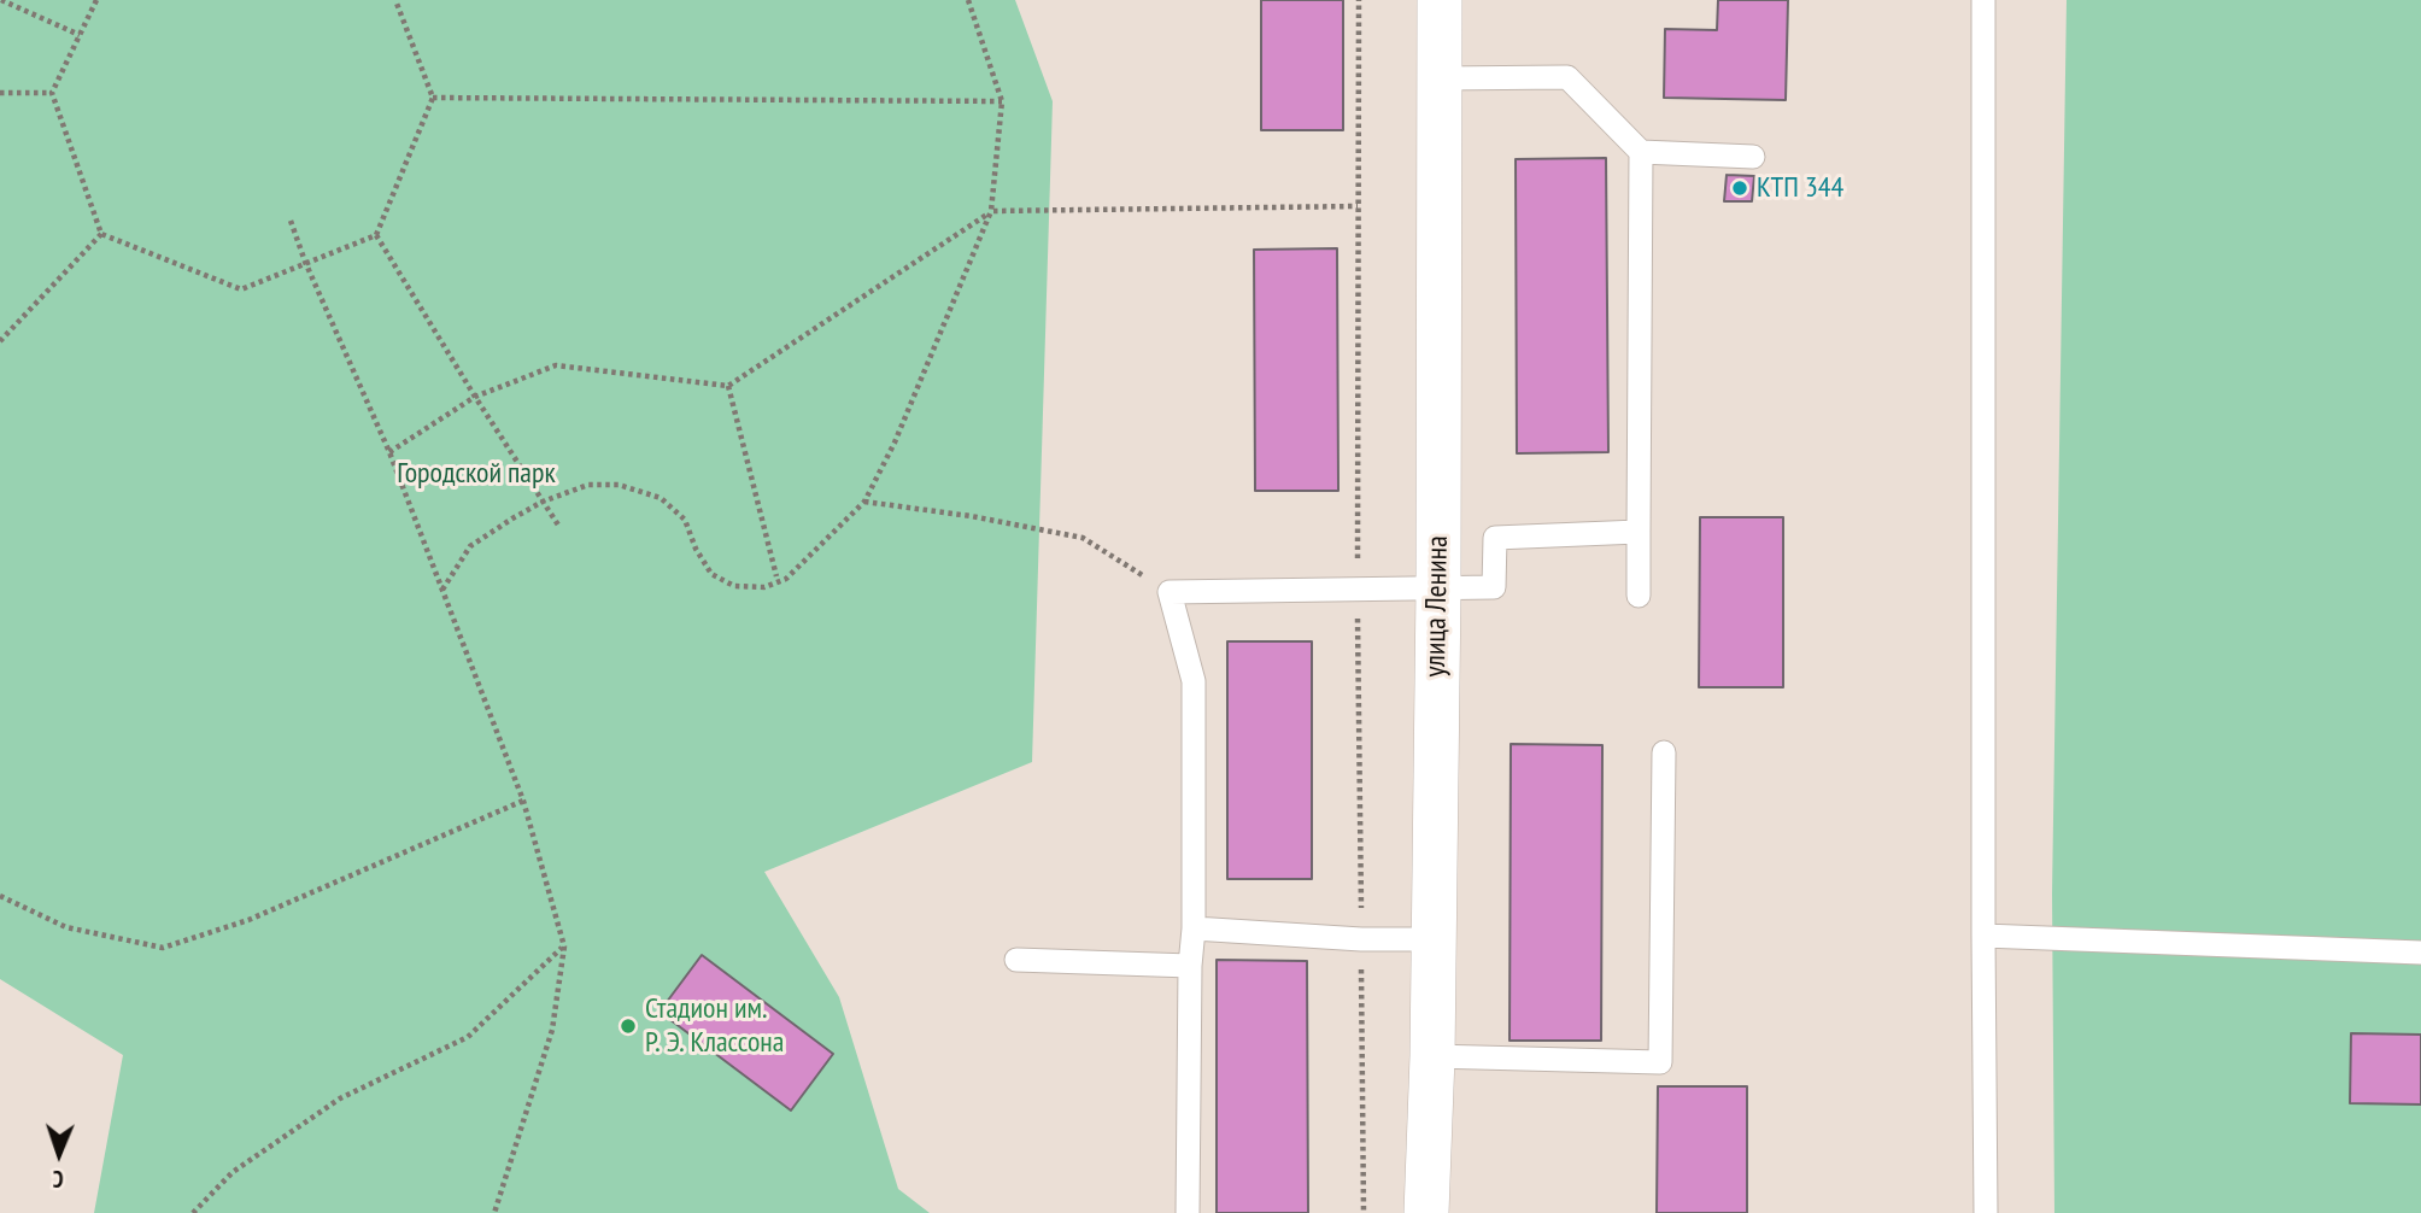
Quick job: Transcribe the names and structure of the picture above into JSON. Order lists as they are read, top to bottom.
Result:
{
  "streets": {
    "street": ["улица Ленина"]
  },
  "parks": ["Городской парк"],
  "places": ["КТП 344", "Стадион им. Р. Э. Классона"],
  "north": "bottom"
}
